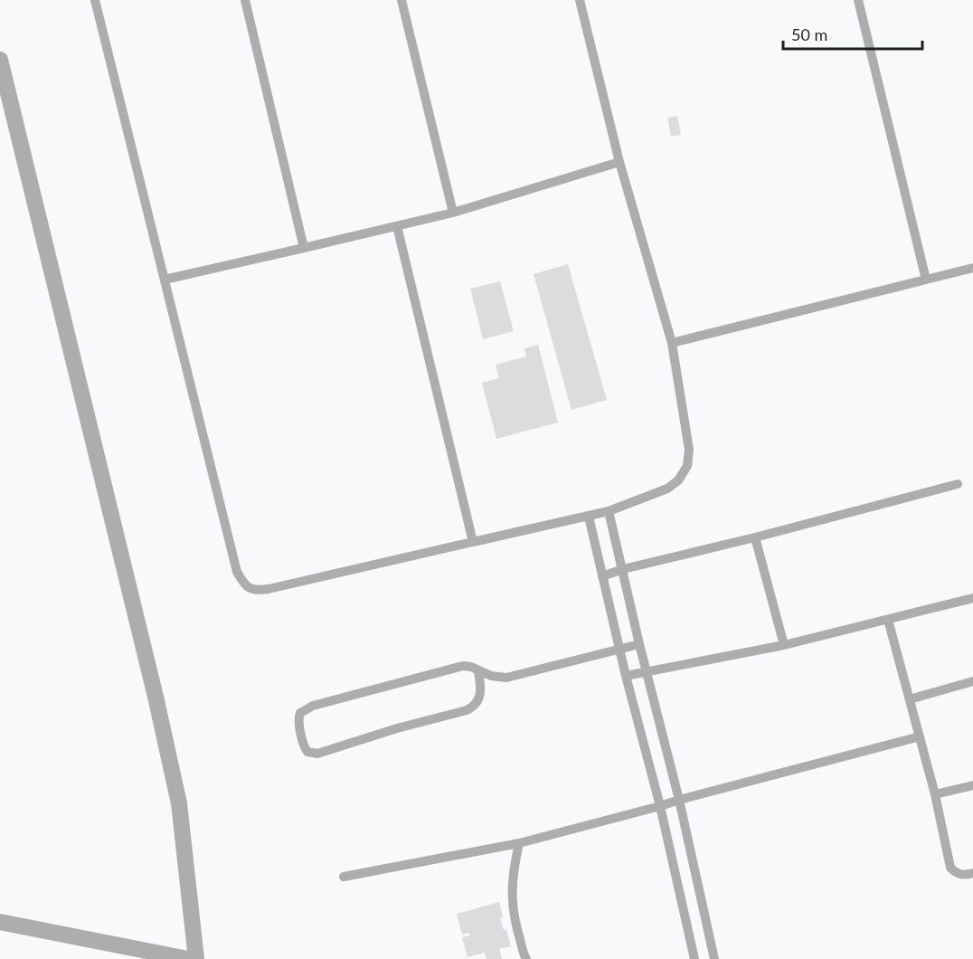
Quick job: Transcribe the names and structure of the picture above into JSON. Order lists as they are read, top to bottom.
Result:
{
  "scale_bar": "50 m"
}
